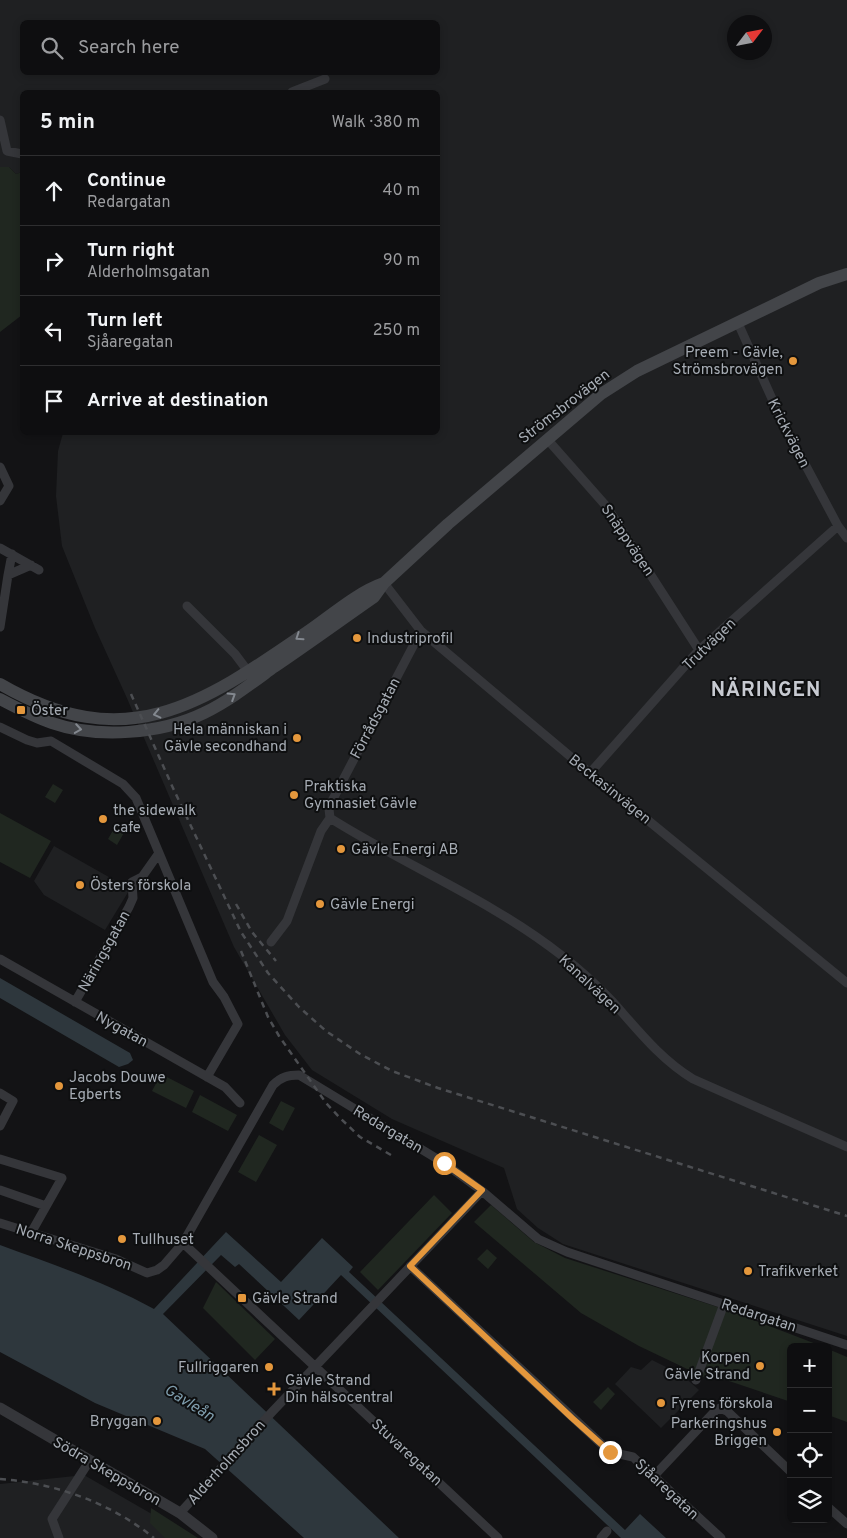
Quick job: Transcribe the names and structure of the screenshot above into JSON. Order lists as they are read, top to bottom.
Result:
{
  "streets": {
    "main road": ["Strömsbrovägen"],
    "street": [
      "Krickvägen",
      "Snäppvägen",
      "Trutvägen",
      "Förrådsgatan",
      "Beckasinvägen",
      "Näringsgatan",
      "Kanalvägen",
      "Nygatan",
      "Redargatan",
      "Norra Skeppsbron",
      "Stuvaregatan",
      "Alderholmsbron",
      "Södra Skeppsbron",
      "Sjåaregatan"
    ]
  },
  "crossings": [
    ["Strömsbrovägen", "Krickvägen"],
    ["Strömsbrovägen", "Snäppvägen"],
    ["Strömsbrovägen", "Beckasinvägen"],
    ["Krickvägen", "Trutvägen"],
    ["Snäppvägen", "Trutvägen"],
    ["Trutvägen", "Beckasinvägen"],
    ["Förrådsgatan", "Beckasinvägen"],
    ["Förrådsgatan", "Kanalvägen"],
    ["Näringsgatan", "Nygatan"],
    ["Redargatan", "Norra Skeppsbron"],
    ["Redargatan", "Stuvaregatan"],
    ["Redargatan", "Alderholmsbron"],
    ["Stuvaregatan", "Alderholmsbron"],
    ["Alderholmsbron", "Södra Skeppsbron"],
    ["Alderholmsbron", "Sjåaregatan"]
  ],
  "districts": ["NÄRINGEN"],
  "water": ["Gavleån"],
  "places": {
    "other": [
      "Preem - Gävle, Strömsbrovägen",
      "Industriprofil",
      "Hela människan i Gävle secondhand",
      "Praktiska Gymnasiet Gävle",
      "the sidewalk cafe",
      "Gävle Energi AB",
      "Östers förskola",
      "Gävle Energi",
      "Jacobs Douwe Egberts",
      "Tullhuset",
      "Trafikverket",
      "Korpen Gävle Strand",
      "Fullriggaren",
      "Fyrens förskola",
      "Bryggan",
      "Parkeringshus Briggen"
    ],
    "transit": ["Öster", "Gävle Strand"],
    "health": ["Gävle Strand Din hälsocentral"]
  },
  "north": "top right",
  "page": {
    "search": "Search here",
    "heading": ["5 min", "Walk · 380 m"],
    "list": [
      ["Continue", "Redargatan", "40 m"],
      ["Turn right", "Alderholmsgatan", "90 m"],
      ["Turn left", "Sjåaregatan", "250 m"],
      "Arrive at destination"
    ],
    "map_buttons": ["+", "−"]
  }
}
